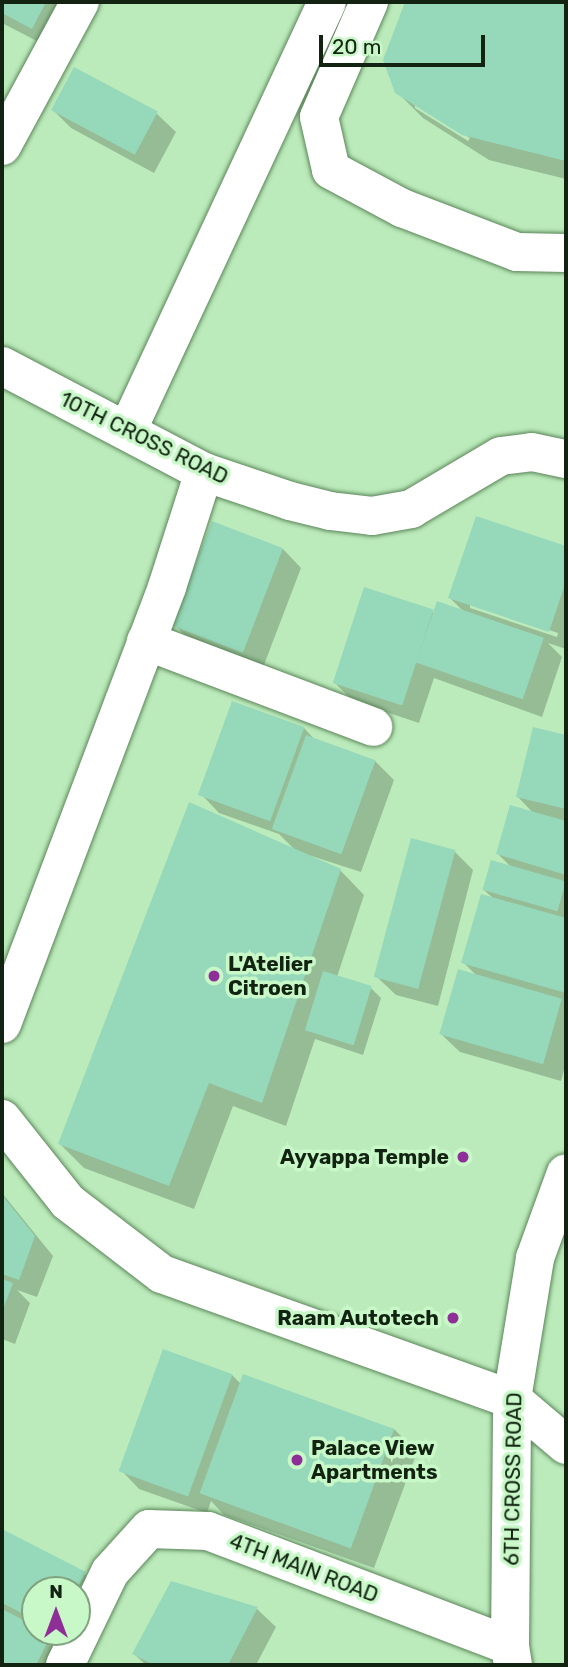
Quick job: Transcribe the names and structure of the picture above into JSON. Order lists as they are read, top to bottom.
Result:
{
  "streets": {
    "street": ["10TH CROSS ROAD", "6TH CROSS ROAD", "4TH MAIN ROAD"]
  },
  "crossings": [
    ["6TH CROSS ROAD", "4TH MAIN ROAD"]
  ],
  "places": [
    "L'Atelier Citroen",
    "Ayyappa Temple",
    "Raam Autotech",
    "Palace View Apartments"
  ],
  "scale_bar": "20 m",
  "north": "top"
}
